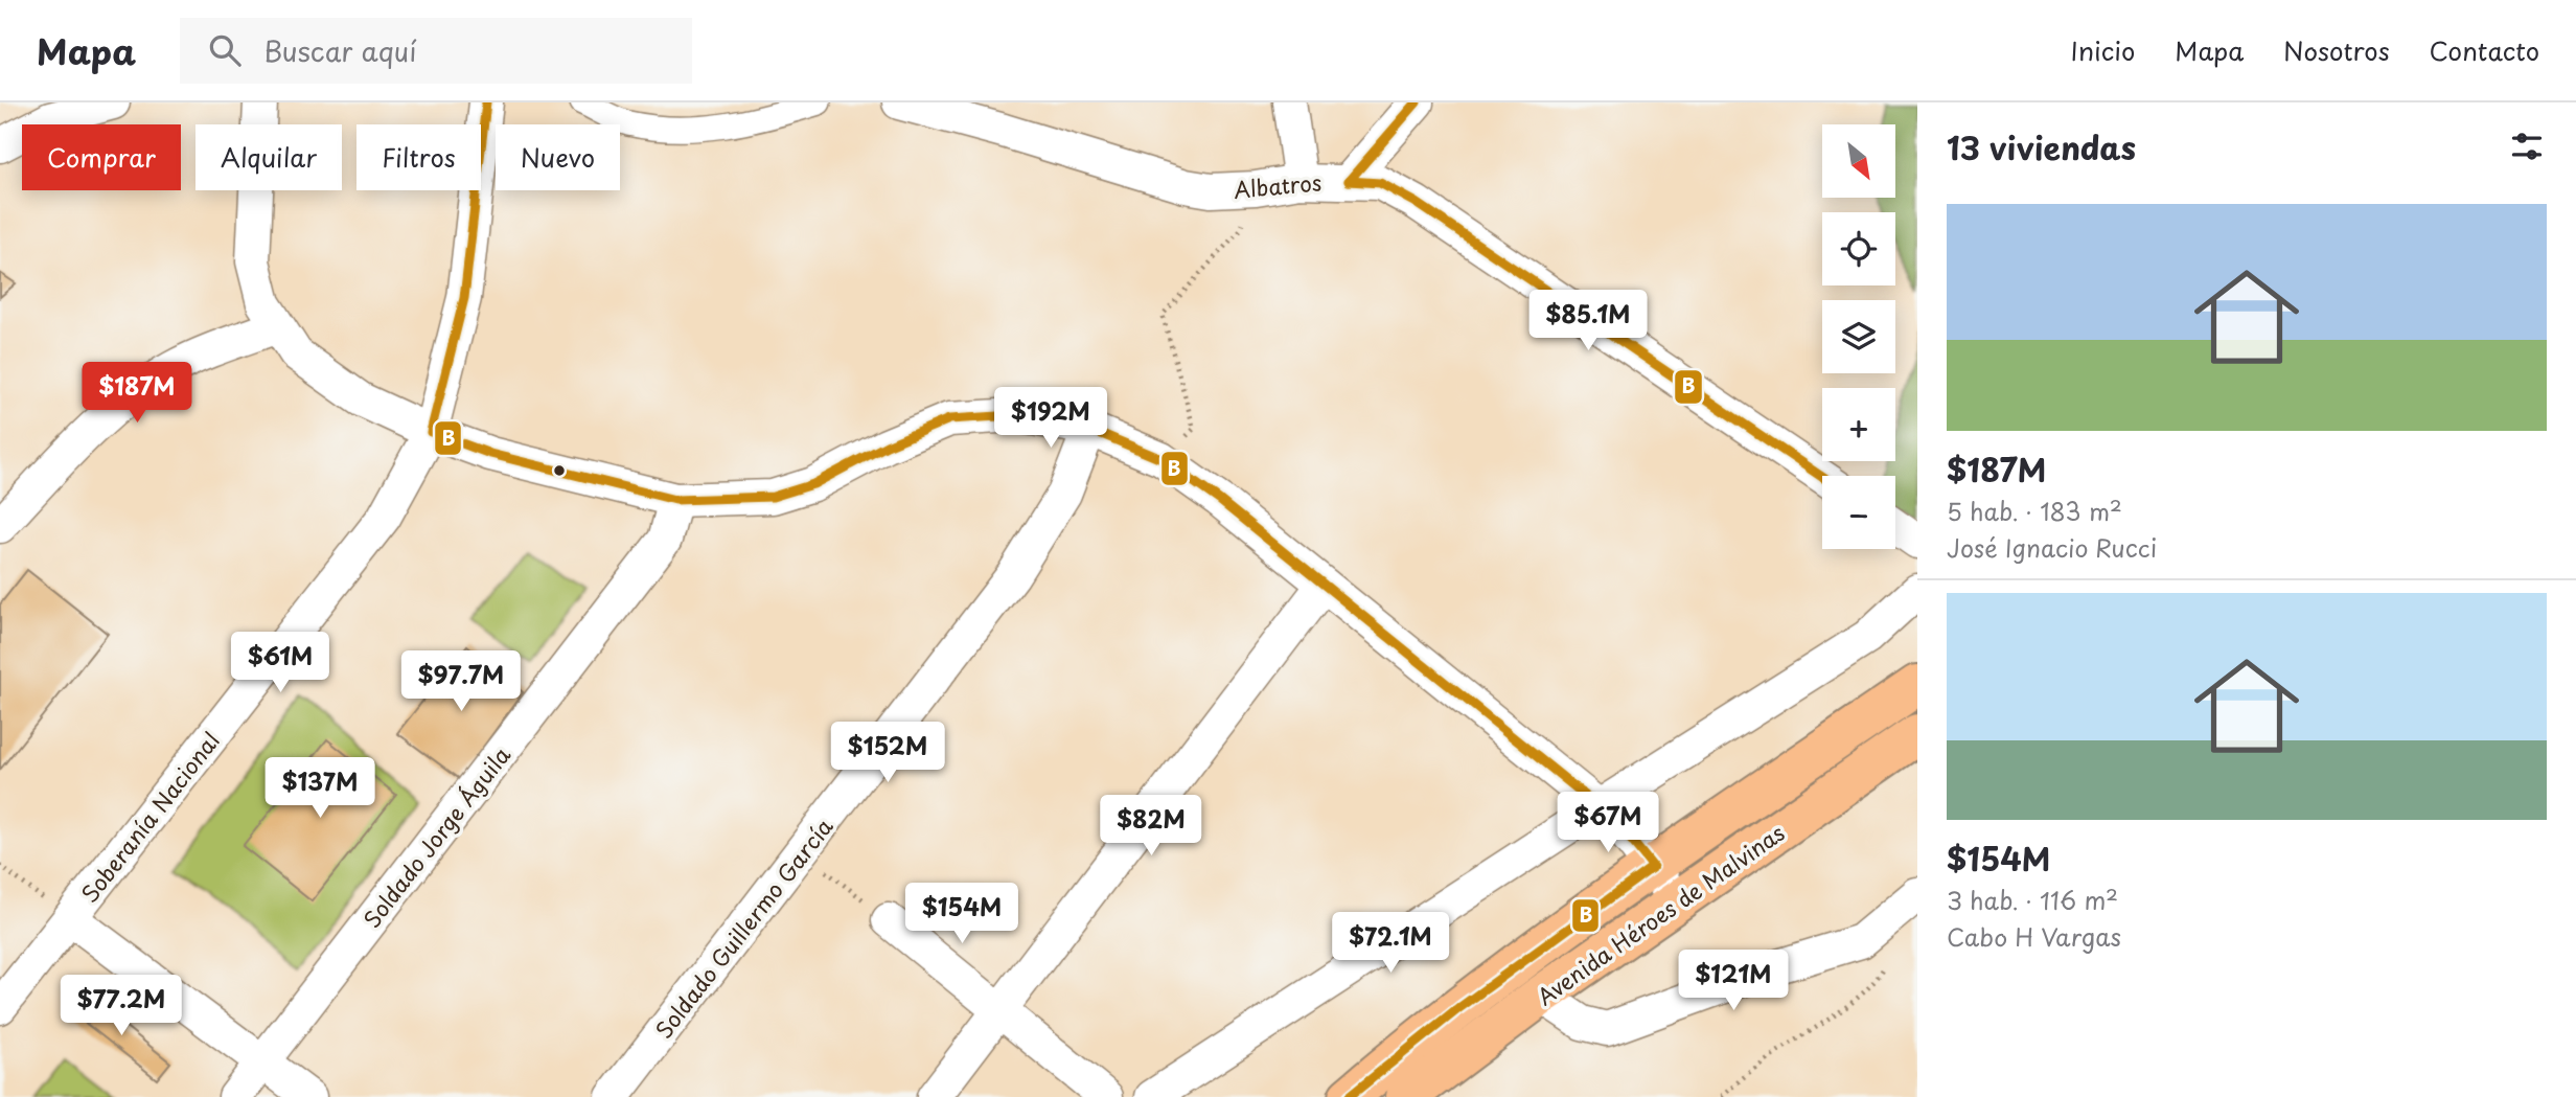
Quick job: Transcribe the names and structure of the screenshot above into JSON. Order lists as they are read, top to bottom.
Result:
{
  "streets": {
    "highway": ["Avenida Héroes de Malvinas"],
    "street": [
      "Albatros",
      "Soberanía Nacional",
      "Soldado Jorge Águila",
      "Soldado Guillermo García"
    ]
  },
  "lines": ["transit line B"],
  "north": "bottom right",
  "page": {
    "header": "Mapa",
    "search": "Buscar aquí",
    "nav": [
      "Inicio",
      "Mapa",
      "Nosotros",
      "Contacto"
    ],
    "heading": "13 viviendas",
    "map_buttons": ["+", "−"],
    "chip": [
      "Comprar",
      "Alquilar",
      "Filtros",
      "Nuevo"
    ],
    "list": [
      {
        "name": "$187M",
        "note": "5 hab. · 183 m² · José Ignacio Rucci"
      },
      {
        "name": "$154M",
        "note": "3 hab. · 116 m² · Cabo H Vargas"
      }
    ],
    "price": [
      "$85.1M",
      "$187M",
      "$192M",
      "$61M",
      "$97.7M",
      "$152M",
      "$137M",
      "$67M",
      "$82M",
      "$154M",
      "$72.1M",
      "$121M",
      "$77.2M"
    ]
  }
}
